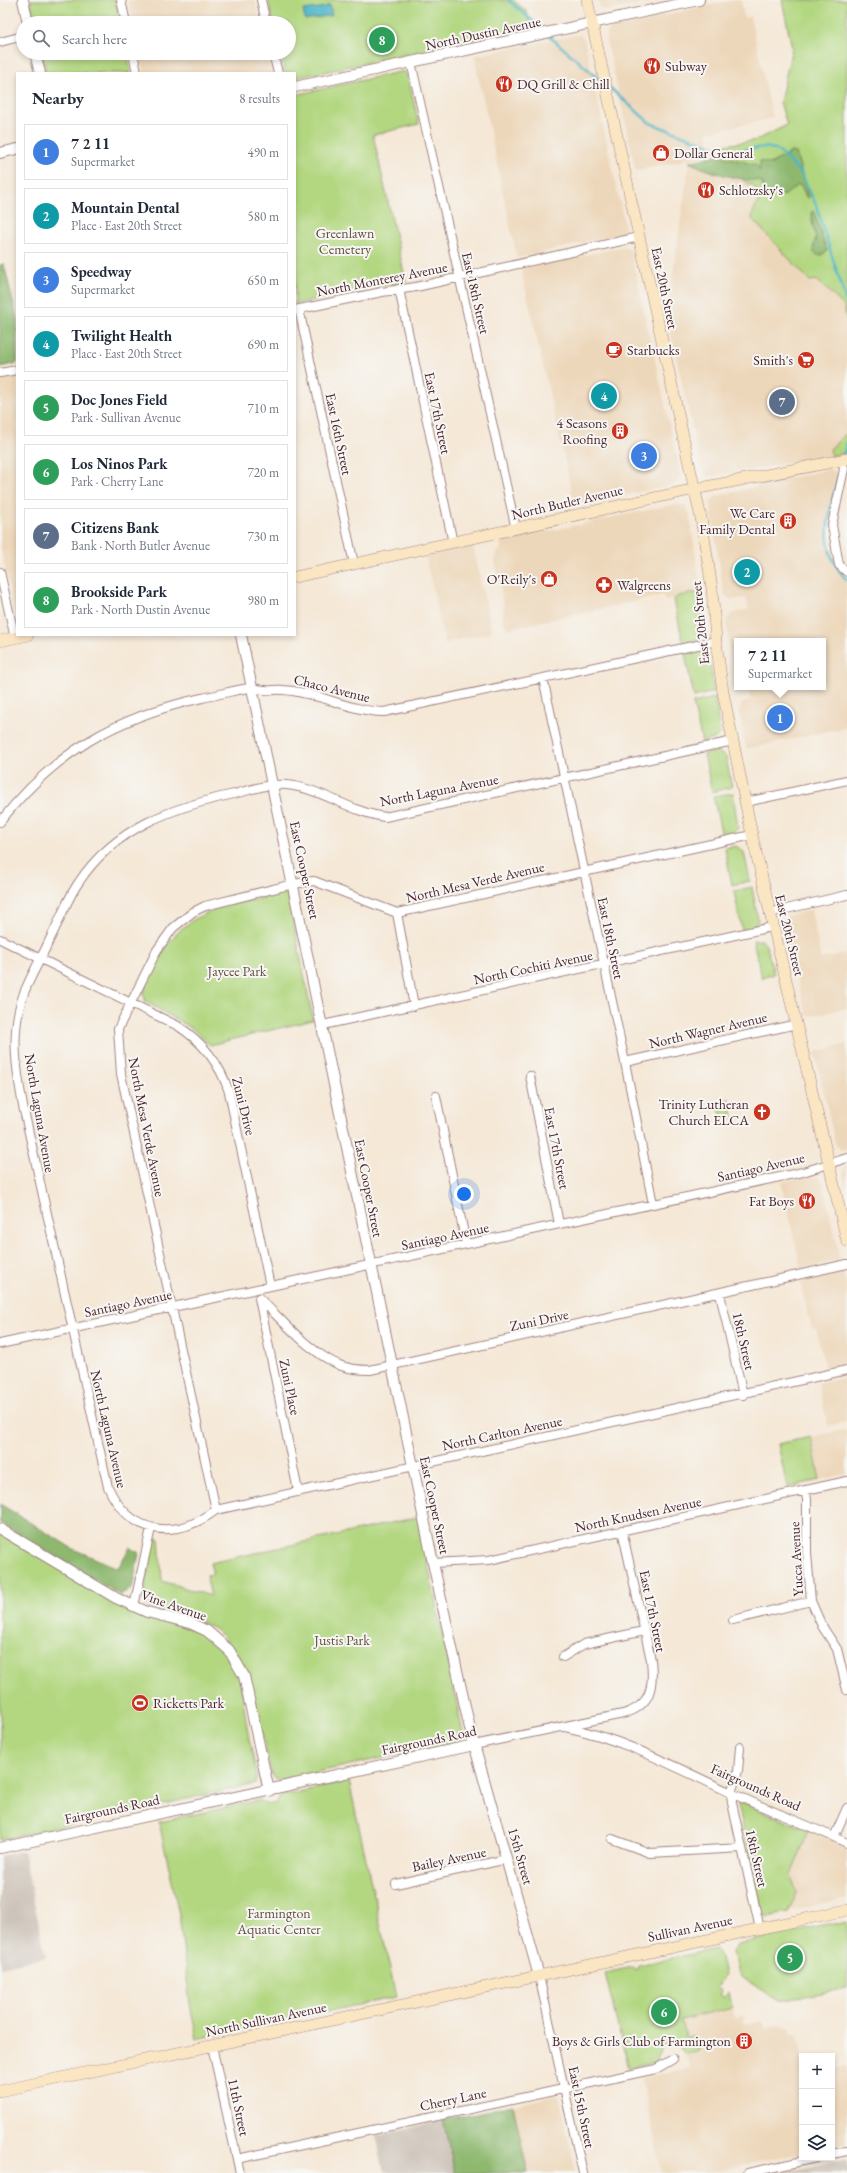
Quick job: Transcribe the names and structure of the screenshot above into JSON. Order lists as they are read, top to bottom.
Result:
{
  "streets": {
    "main road": [
      "East 20th Street",
      "North Butler Avenue",
      "Sullivan Avenue",
      "North Sullivan Avenue"
    ],
    "street": [
      "North Dustin Avenue",
      "North Monterey Avenue",
      "East 18th Street",
      "East 17th Street",
      "East 16th Street",
      "Chaco Avenue",
      "North Laguna Avenue",
      "East Cooper Street",
      "North Mesa Verde Avenue",
      "North Cochiti Avenue",
      "North Wagner Avenue",
      "Zuni Drive",
      "Santiago Avenue",
      "18th Street",
      "Zuni Place",
      "North Carlton Avenue",
      "North Knudsen Avenue",
      "Yucca Avenue",
      "Vine Avenue",
      "Fairgrounds Road",
      "15th Street",
      "Bailey Avenue",
      "Cherry Lane",
      "11th Street",
      "East 15th Street"
    ]
  },
  "crossings": [
    ["North Dustin Avenue", "East 20th Street"],
    ["North Dustin Avenue", "East 18th Street"],
    ["North Monterey Avenue", "East 20th Street"],
    ["North Monterey Avenue", "East 18th Street"],
    ["North Monterey Avenue", "East 17th Street"],
    ["North Monterey Avenue", "East 16th Street"],
    ["East 20th Street", "North Butler Avenue"],
    ["East 20th Street", "Chaco Avenue"],
    ["East 20th Street", "North Laguna Avenue"],
    ["East 20th Street", "North Mesa Verde Avenue"],
    ["East 20th Street", "North Cochiti Avenue"],
    ["East 20th Street", "North Wagner Avenue"],
    ["East 20th Street", "Santiago Avenue"],
    ["East 18th Street", "North Butler Avenue"],
    ["East 18th Street", "Chaco Avenue"],
    ["East 18th Street", "North Laguna Avenue"],
    ["East 18th Street", "North Mesa Verde Avenue"],
    ["East 18th Street", "North Cochiti Avenue"],
    ["East 18th Street", "North Wagner Avenue"],
    ["East 18th Street", "Santiago Avenue"],
    ["East 17th Street", "North Butler Avenue"],
    ["East 17th Street", "Santiago Avenue"],
    ["East 17th Street", "North Knudsen Avenue"],
    ["East 17th Street", "Fairgrounds Road"],
    ["East 16th Street", "North Butler Avenue"],
    ["Chaco Avenue", "East Cooper Street"],
    ["North Laguna Avenue", "East Cooper Street"],
    ["North Laguna Avenue", "Zuni Drive"],
    ["North Laguna Avenue", "Santiago Avenue"],
    ["North Laguna Avenue", "North Carlton Avenue"],
    ["East Cooper Street", "North Mesa Verde Avenue"],
    ["East Cooper Street", "North Cochiti Avenue"],
    ["East Cooper Street", "Zuni Drive"],
    ["East Cooper Street", "Santiago Avenue"],
    ["East Cooper Street", "North Carlton Avenue"],
    ["East Cooper Street", "North Knudsen Avenue"],
    ["East Cooper Street", "Fairgrounds Road"],
    ["East Cooper Street", "15th Street"],
    ["North Mesa Verde Avenue", "Zuni Drive"],
    ["North Mesa Verde Avenue", "Santiago Avenue"],
    ["North Mesa Verde Avenue", "North Carlton Avenue"],
    ["Zuni Drive", "Santiago Avenue"],
    ["Zuni Drive", "18th Street"],
    ["Zuni Drive", "Zuni Place"],
    ["Santiago Avenue", "Zuni Place"],
    ["18th Street", "North Carlton Avenue"],
    ["18th Street", "Fairgrounds Road"],
    ["18th Street", "Sullivan Avenue"],
    ["Zuni Place", "North Carlton Avenue"],
    ["North Knudsen Avenue", "Yucca Avenue"],
    ["Vine Avenue", "Fairgrounds Road"],
    ["Fairgrounds Road", "15th Street"],
    ["15th Street", "Bailey Avenue"],
    ["15th Street", "Sullivan Avenue"],
    ["15th Street", "North Sullivan Avenue"],
    ["15th Street", "East 15th Street"],
    ["Sullivan Avenue", "North Sullivan Avenue"],
    ["Sullivan Avenue", "East 15th Street"],
    ["North Sullivan Avenue", "11th Street"],
    ["North Sullivan Avenue", "East 15th Street"],
    ["Cherry Lane", "11th Street"],
    ["Cherry Lane", "East 15th Street"]
  ],
  "parks": [
    "Greenlawn Cemetery",
    "Jaycee Park",
    "Justis Park",
    "Farmington Aquatic Center"
  ],
  "places": {
    "restaurant": [
      "Subway",
      "DQ Grill & Chill",
      "Schlotzsky's",
      "Fat Boys"
    ],
    "shop": ["Dollar General", "O'Reily's"],
    "cafe": ["Starbucks"],
    "supermarket": ["Smith's"],
    "building": ["4 Seasons Roofing", "We Care Family Dental", "Boys & Girls Club of Farmington"],
    "pharmacy": ["Walgreens"],
    "church": ["Trinity Lutheran Church ELCA"],
    "sports": ["Ricketts Park"]
  },
  "page": {
    "search": "Search here",
    "pins": [
      "8",
      "4",
      "7",
      "3",
      "2",
      "1",
      "5",
      "6"
    ],
    "heading": ["Nearby", "8 results"],
    "list": [
      {
        "mark": "1",
        "name": "7 2 11",
        "note": "Supermarket",
        "value": "490 m"
      },
      {
        "mark": "2",
        "name": "Mountain Dental",
        "note": "Place · East 20th Street",
        "value": "580 m"
      },
      {
        "mark": "3",
        "name": "Speedway",
        "note": "Supermarket",
        "value": "650 m"
      },
      {
        "mark": "4",
        "name": "Twilight Health",
        "note": "Place · East 20th Street",
        "value": "690 m"
      },
      {
        "mark": "5",
        "name": "Doc Jones Field",
        "note": "Park · Sullivan Avenue",
        "value": "710 m"
      },
      {
        "mark": "6",
        "name": "Los Ninos Park",
        "note": "Park · Cherry Lane",
        "value": "720 m"
      },
      {
        "mark": "7",
        "name": "Citizens Bank",
        "note": "Bank · North Butler Avenue",
        "value": "730 m"
      },
      {
        "mark": "8",
        "name": "Brookside Park",
        "note": "Park · North Dustin Avenue",
        "value": "980 m"
      }
    ],
    "popup": ["7 2 11", "Supermarket"],
    "map_buttons": ["+", "−"]
  }
}
